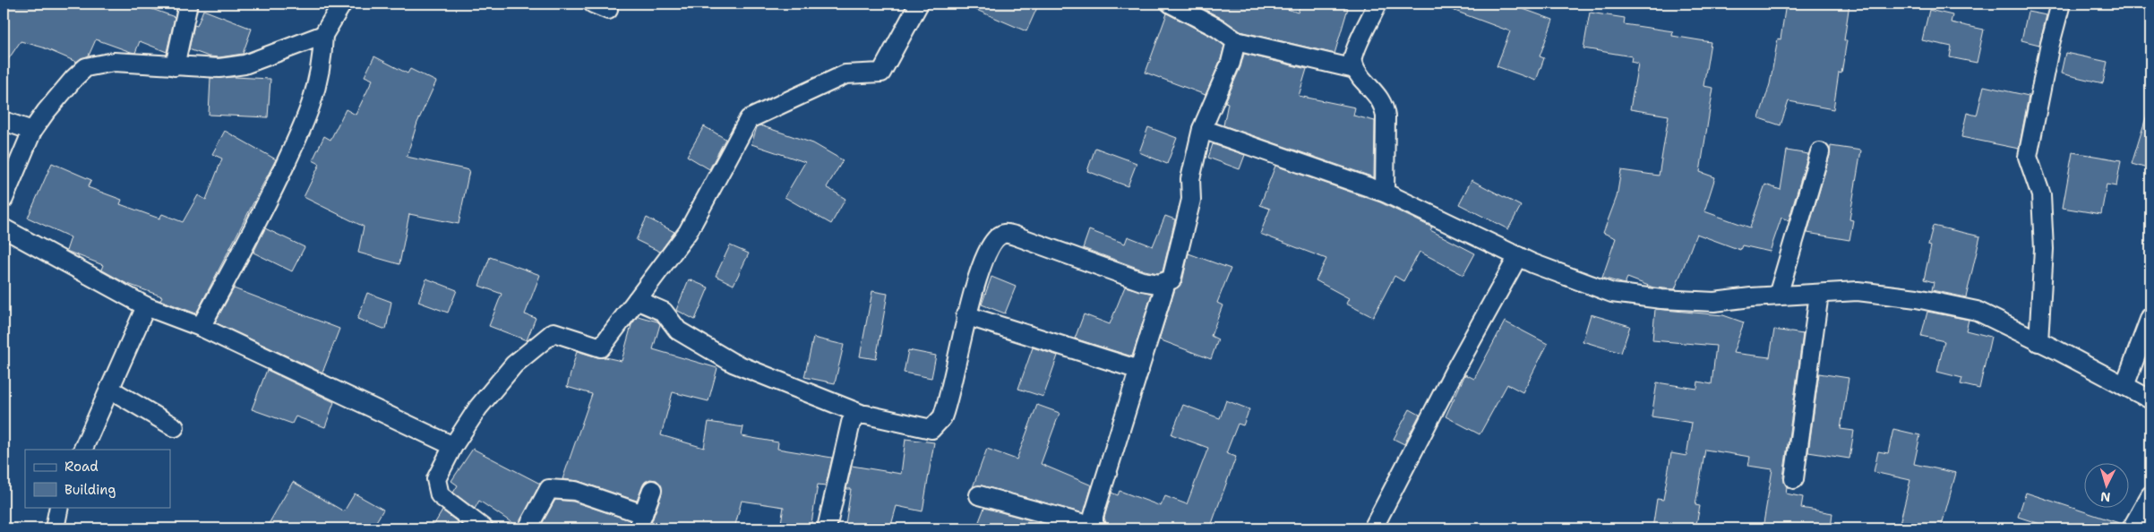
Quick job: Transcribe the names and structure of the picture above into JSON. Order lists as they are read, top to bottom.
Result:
{
  "legend": ["Road", "Building"],
  "north": "bottom"
}
